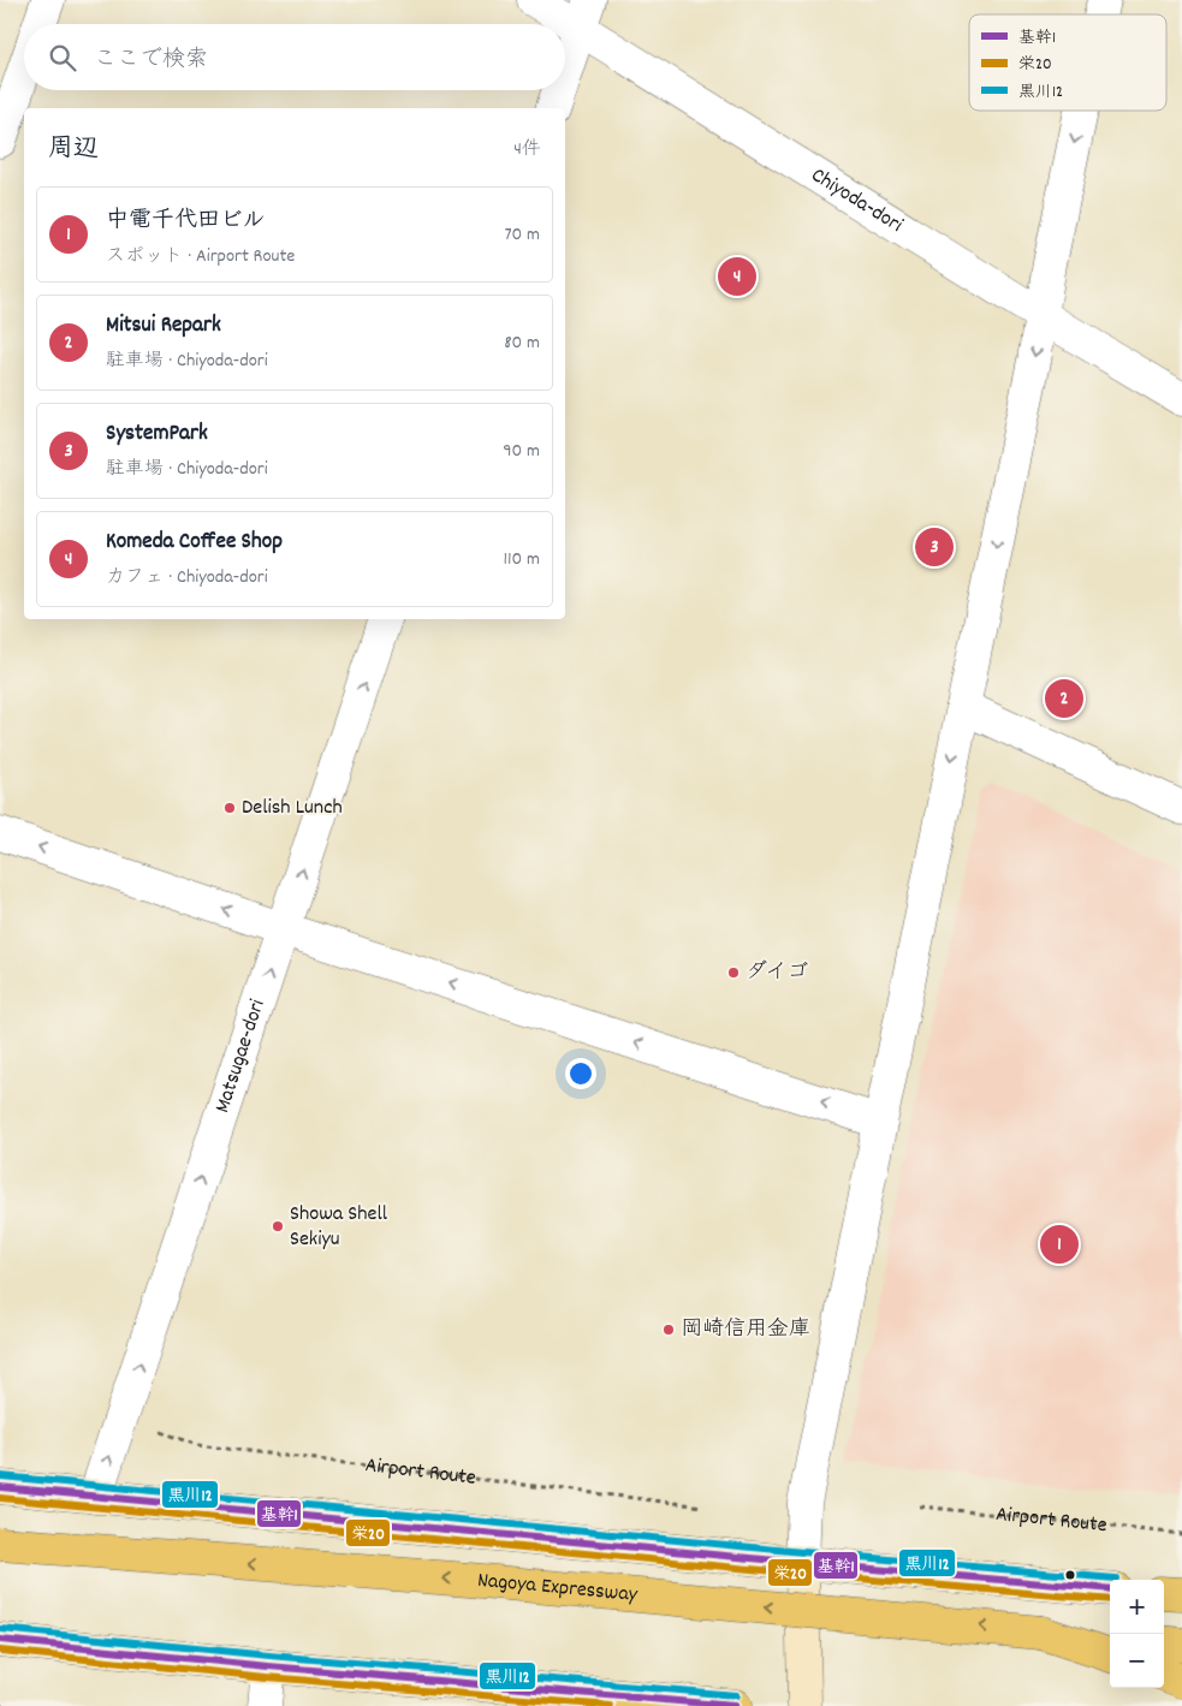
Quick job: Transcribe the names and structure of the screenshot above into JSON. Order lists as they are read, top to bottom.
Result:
{
  "streets": {
    "main road": ["Nagoya Expressway"],
    "street": ["Chiyoda-dori", "Matsugae-dori"],
    "path": ["Airport Route"]
  },
  "one_way": ["Matsugae-dori"],
  "places": [
    "Delish Lunch",
    "ダイゴ",
    "Showa Shell Sekiyu",
    "岡崎信用金庫"
  ],
  "lines": ["transit line 黒川12", "transit line 基幹1", "transit line 栄20"],
  "legend": ["基幹1", "栄20", "黒川12"],
  "page": {
    "search": "ここで検索",
    "heading": ["周辺", "4件"],
    "list": [
      {
        "mark": "1",
        "name": "中電千代田ビル",
        "note": "スポット · Airport Route",
        "value": "70 m"
      },
      {
        "mark": "2",
        "name": "Mitsui Repark",
        "note": "駐車場 · Chiyoda-dori",
        "value": "80 m"
      },
      {
        "mark": "3",
        "name": "SystemPark",
        "note": "駐車場 · Chiyoda-dori",
        "value": "90 m"
      },
      {
        "mark": "4",
        "name": "Komeda Coffee Shop",
        "note": "カフェ · Chiyoda-dori",
        "value": "110 m"
      }
    ],
    "pins": [
      "4",
      "3",
      "2",
      "1"
    ],
    "map_buttons": ["+", "−"]
  }
}
